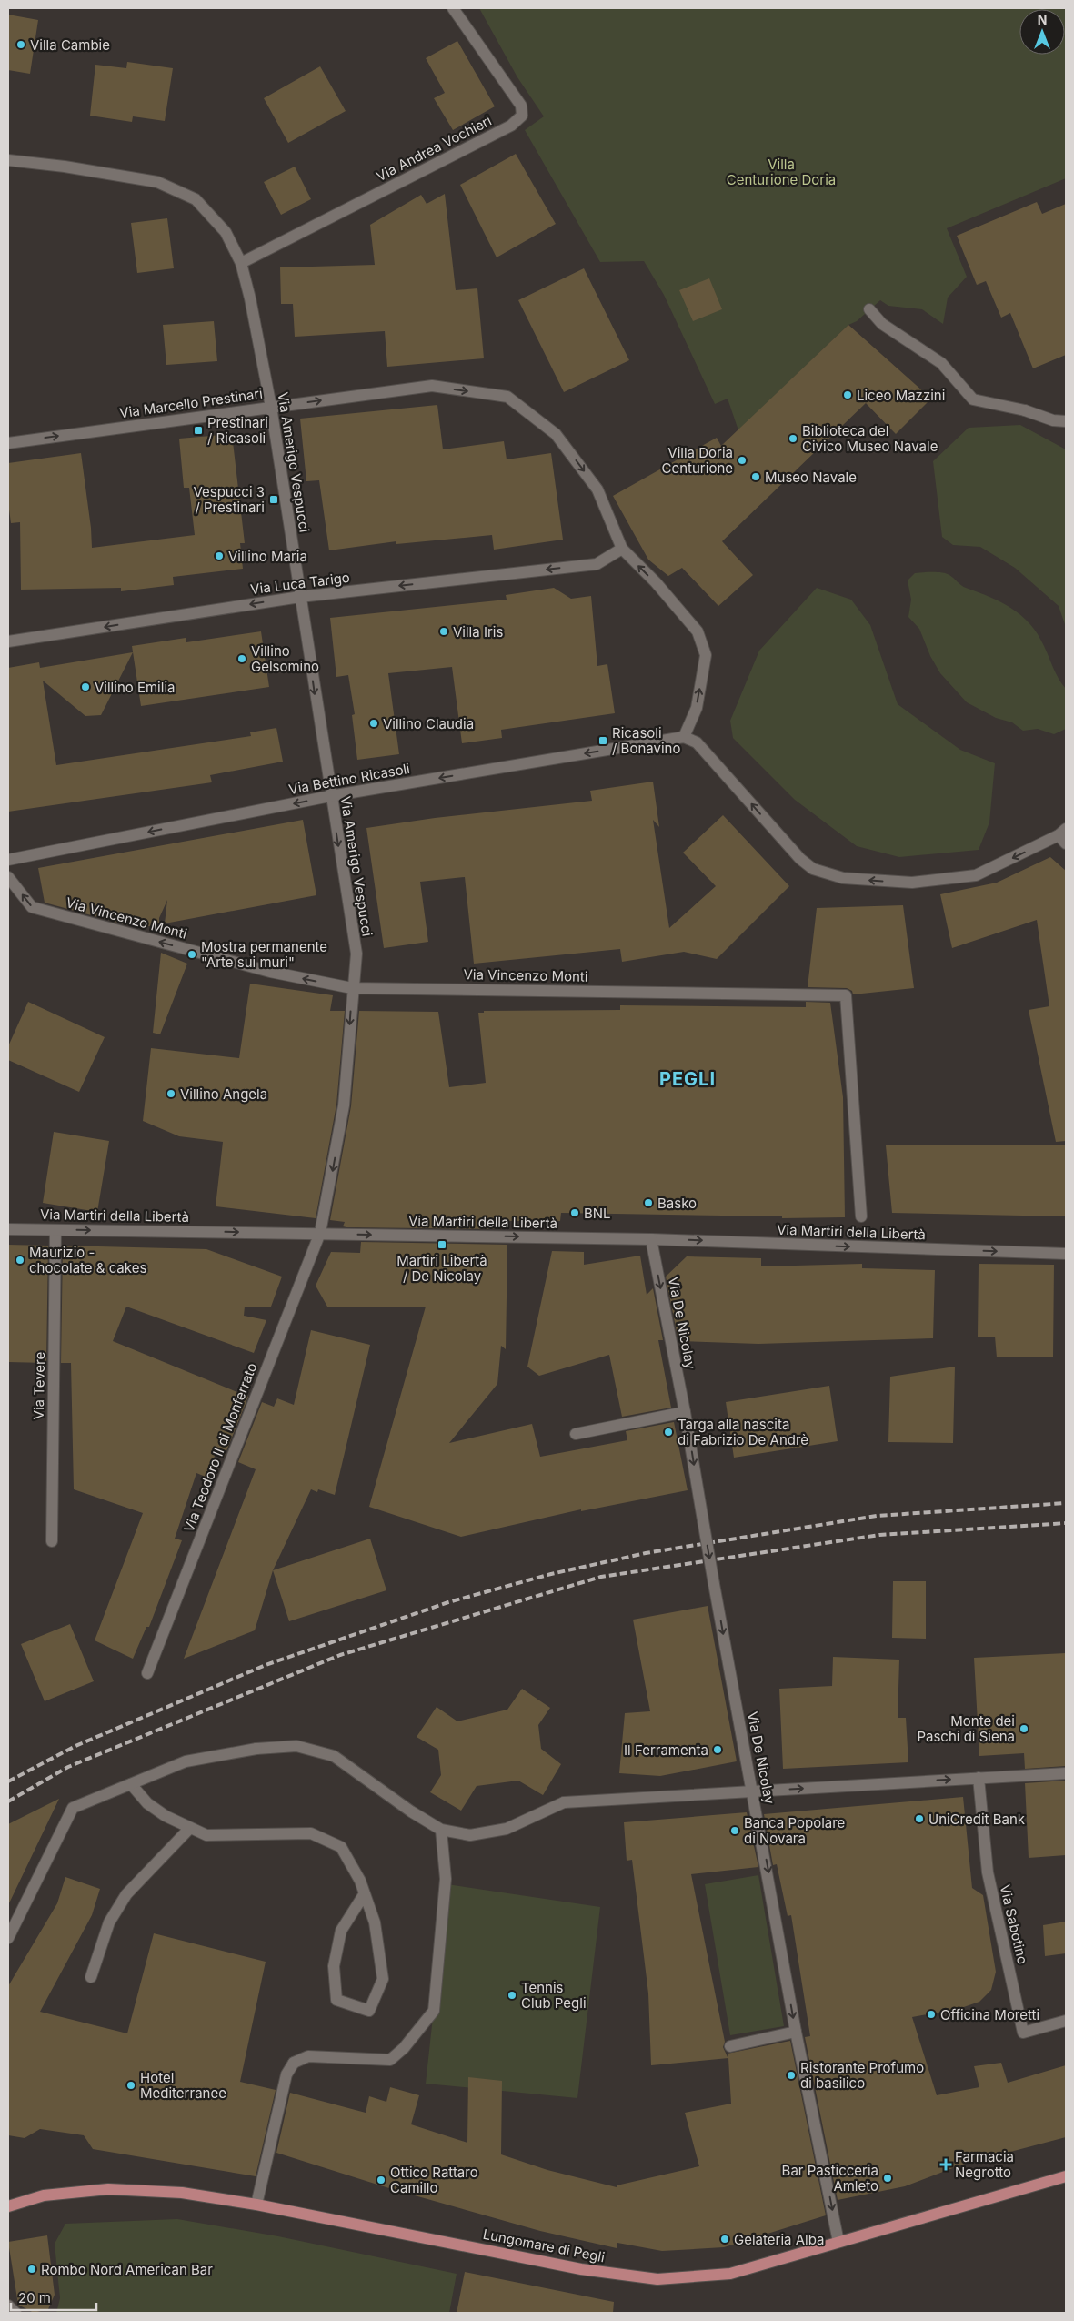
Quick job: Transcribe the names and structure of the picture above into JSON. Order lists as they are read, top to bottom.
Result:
{
  "streets": {
    "main road": ["Lungomare di Pegli"],
    "street": [
      "Via Andrea Vochieri",
      "Via Marcello Prestinari",
      "Via Amerigo Vespucci",
      "Via Luca Tarigo",
      "Via Bettino Ricasoli",
      "Via Vincenzo Monti",
      "Via Martiri della Libertà",
      "Via De Nicolay",
      "Via Tevere",
      "Via Teodoro II di Monferrato",
      "Via Sabotino"
    ]
  },
  "crossings": [
    ["Via Andrea Vochieri", "Via Amerigo Vespucci"],
    ["Via Marcello Prestinari", "Via Amerigo Vespucci"],
    ["Via Marcello Prestinari", "Via Luca Tarigo"],
    ["Via Amerigo Vespucci", "Via Luca Tarigo"],
    ["Via Amerigo Vespucci", "Via Bettino Ricasoli"],
    ["Via Amerigo Vespucci", "Via Vincenzo Monti"],
    ["Via Amerigo Vespucci", "Via Martiri della Libertà"],
    ["Via Amerigo Vespucci", "Via Teodoro II di Monferrato"],
    ["Via Martiri della Libertà", "Via De Nicolay"],
    ["Via Martiri della Libertà", "Via Tevere"],
    ["Via Martiri della Libertà", "Via Teodoro II di Monferrato"],
    ["Via De Nicolay", "Lungomare di Pegli"]
  ],
  "one_way": [
    "Via Marcello Prestinari",
    "Via Amerigo Vespucci",
    "Via Luca Tarigo",
    "Via Bettino Ricasoli",
    "Via Martiri della Libertà",
    "Via De Nicolay"
  ],
  "districts": ["PEGLI"],
  "parks": ["Villa Centurione Doria"],
  "places": {
    "other": [
      "Villa Cambie",
      "Liceo Mazzini",
      "Biblioteca del Civico Museo Navale",
      "Villa Doria Centurione",
      "Museo Navale",
      "Villino Maria",
      "Villa Iris",
      "Villino Gelsomino",
      "Villino Emilia",
      "Villino Claudia",
      "Mostra permanente \"Arte sui muri\"",
      "Villino Angela",
      "Basko",
      "BNL",
      "Maurizio - chocolate & cakes",
      "Targa alla nascita di Fabrizio De Andrè",
      "Monte dei Paschi di Siena",
      "Il Ferramenta",
      "UniCredit Bank",
      "Banca Popolare di Novara",
      "Tennis Club Pegli",
      "Officina Moretti",
      "Ristorante Profumo di basilico",
      "Hotel Mediterranee",
      "Bar Pasticceria Amleto",
      "Ottico Rattaro Camillo",
      "Gelateria Alba",
      "Rombo Nord American Bar"
    ],
    "transit": [
      "Prestinari / Ricasoli",
      "Vespucci 3 / Prestinari",
      "Ricasoli / Bonavino",
      "Martiri Libertà / De Nicolay"
    ],
    "health": ["Farmacia Negrotto"]
  },
  "scale_bar": "20 m",
  "north": "top"
}
